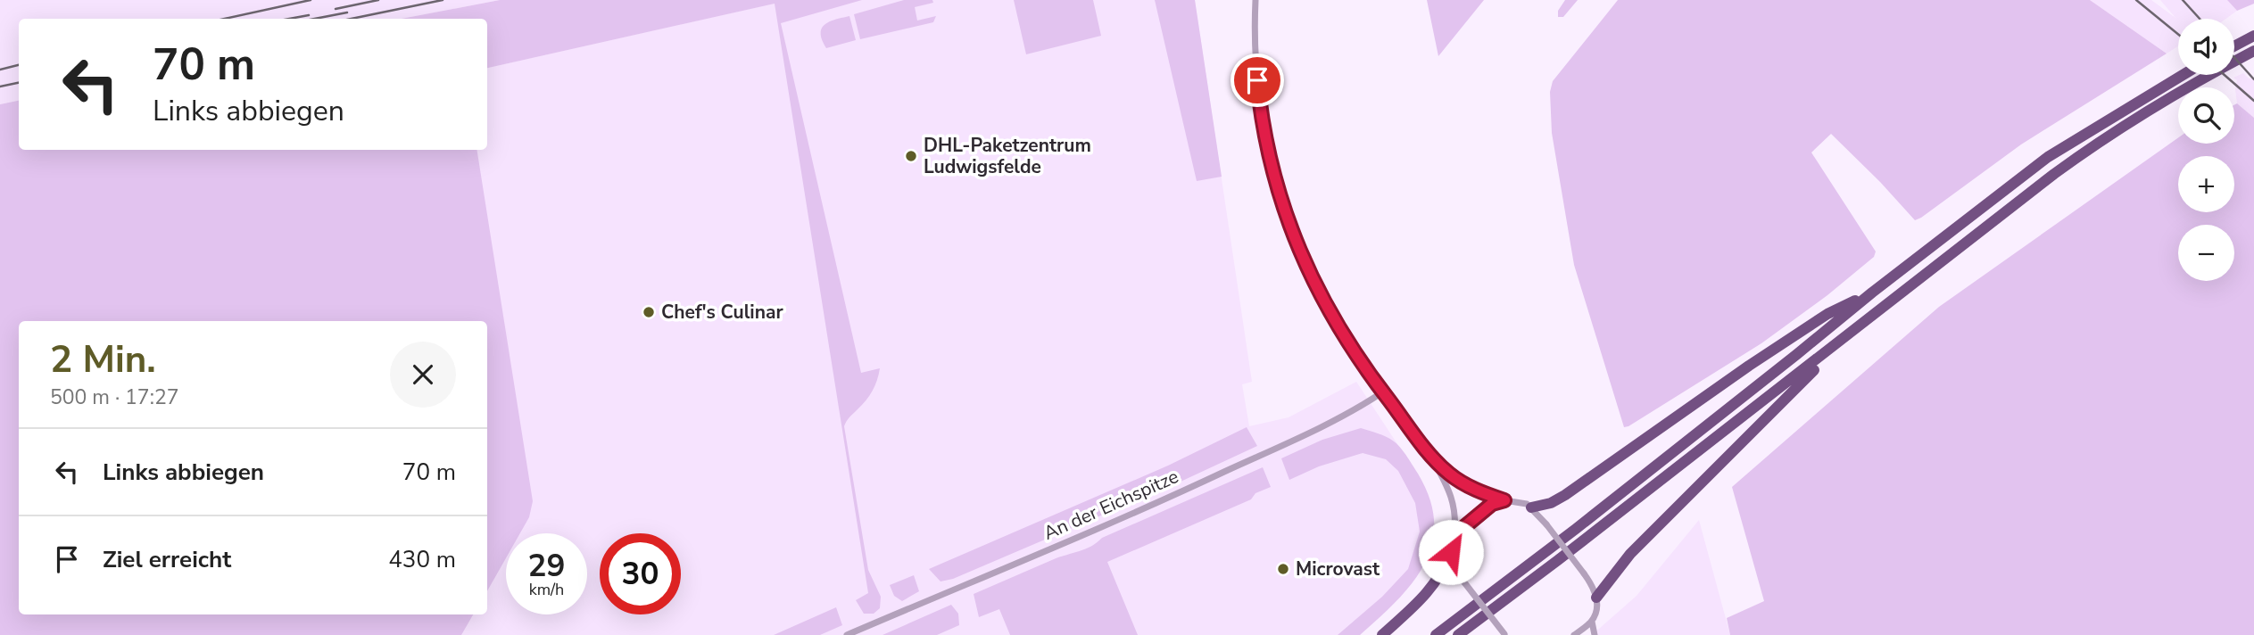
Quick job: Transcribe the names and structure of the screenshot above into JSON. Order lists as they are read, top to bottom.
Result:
{
  "streets": {
    "street": ["An der Eichspitze"]
  },
  "places": ["DHL-Paketzentrum Ludwigsfelde", "Chef's Culinar", "Microvast"],
  "page": {
    "map_buttons": ["+", "−"],
    "turn": ["70 m", "Links abbiegen"],
    "heading": ["2 Min.", "500 m · 17:27"],
    "list": [
      {
        "name": "Links abbiegen",
        "value": "70 m"
      },
      {
        "name": "Ziel erreicht",
        "value": "430 m"
      }
    ],
    "speed": "29 km/h",
    "limit": "30"
  }
}
